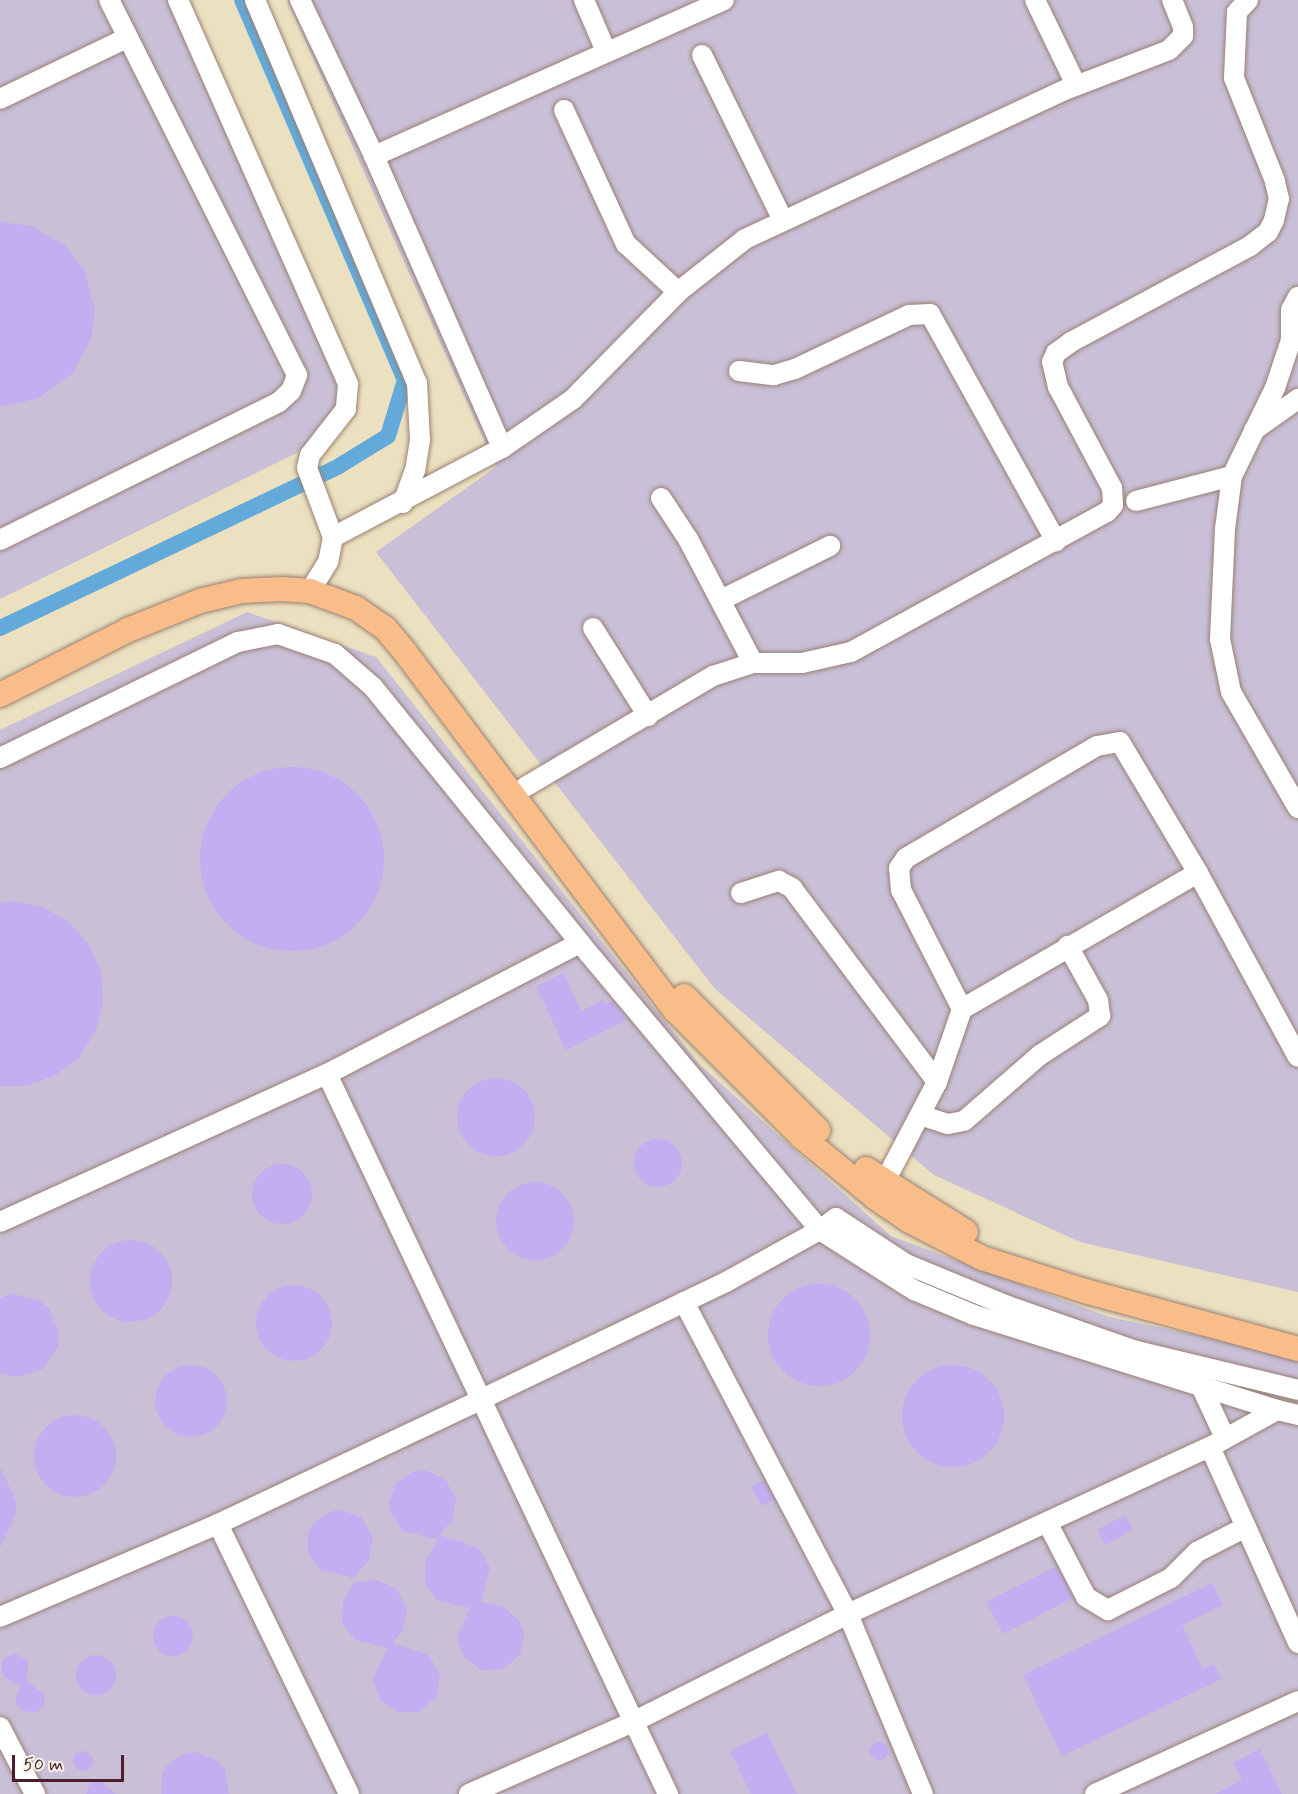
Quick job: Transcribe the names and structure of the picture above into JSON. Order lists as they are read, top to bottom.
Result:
{
  "scale_bar": "50 m"
}
